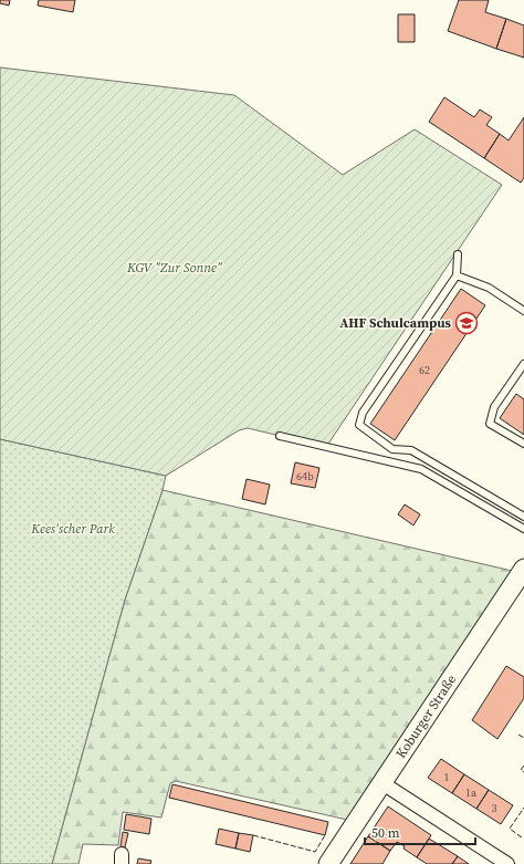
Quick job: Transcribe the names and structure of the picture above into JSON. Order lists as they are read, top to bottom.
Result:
{
  "streets": {
    "main road": ["Koburger Straße"]
  },
  "parks": ["KGV \"Zur Sonne\"", "Kees'scher Park"],
  "places": {
    "school or university": ["AHF Schulcampus"]
  },
  "house_numbers": [
    "62",
    "64b",
    "1",
    "1a",
    "3"
  ],
  "scale_bar": "50 m"
}
